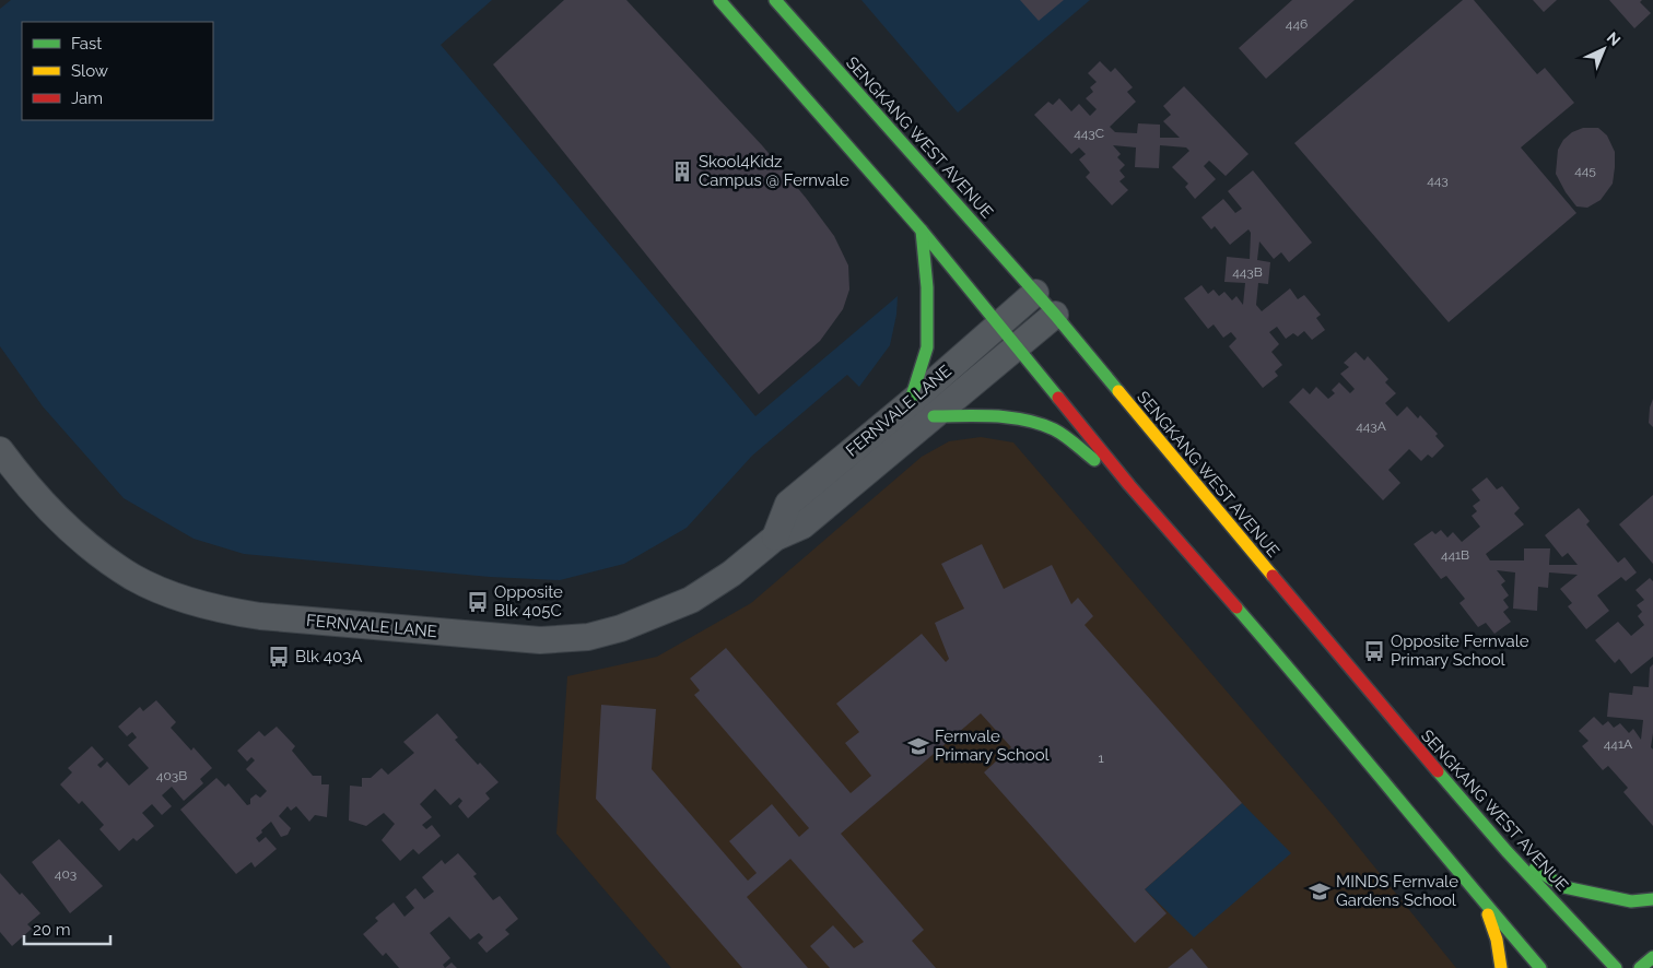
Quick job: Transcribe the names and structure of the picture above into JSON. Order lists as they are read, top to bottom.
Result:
{
  "streets": {
    "main road": ["SENGKANG WEST AVENUE"],
    "street": ["FERNVALE LANE"]
  },
  "crossings": [
    ["SENGKANG WEST AVENUE", "FERNVALE LANE"]
  ],
  "places": {
    "building": ["Skool4Kidz Campus @ Fernvale"],
    "bus stop": ["Opposite Blk 405C", "Opposite Fernvale Primary School", "Blk 403A"],
    "school or university": ["Fernvale Primary School", "MINDS Fernvale Gardens School"]
  },
  "house_numbers": [
    "446",
    "443C",
    "445",
    "443",
    "443B",
    "443A",
    "441B",
    "441A",
    "1",
    "403B",
    "403"
  ],
  "legend": ["Fast", "Slow", "Jam"],
  "scale_bar": "20 m",
  "north": "top right"
}
